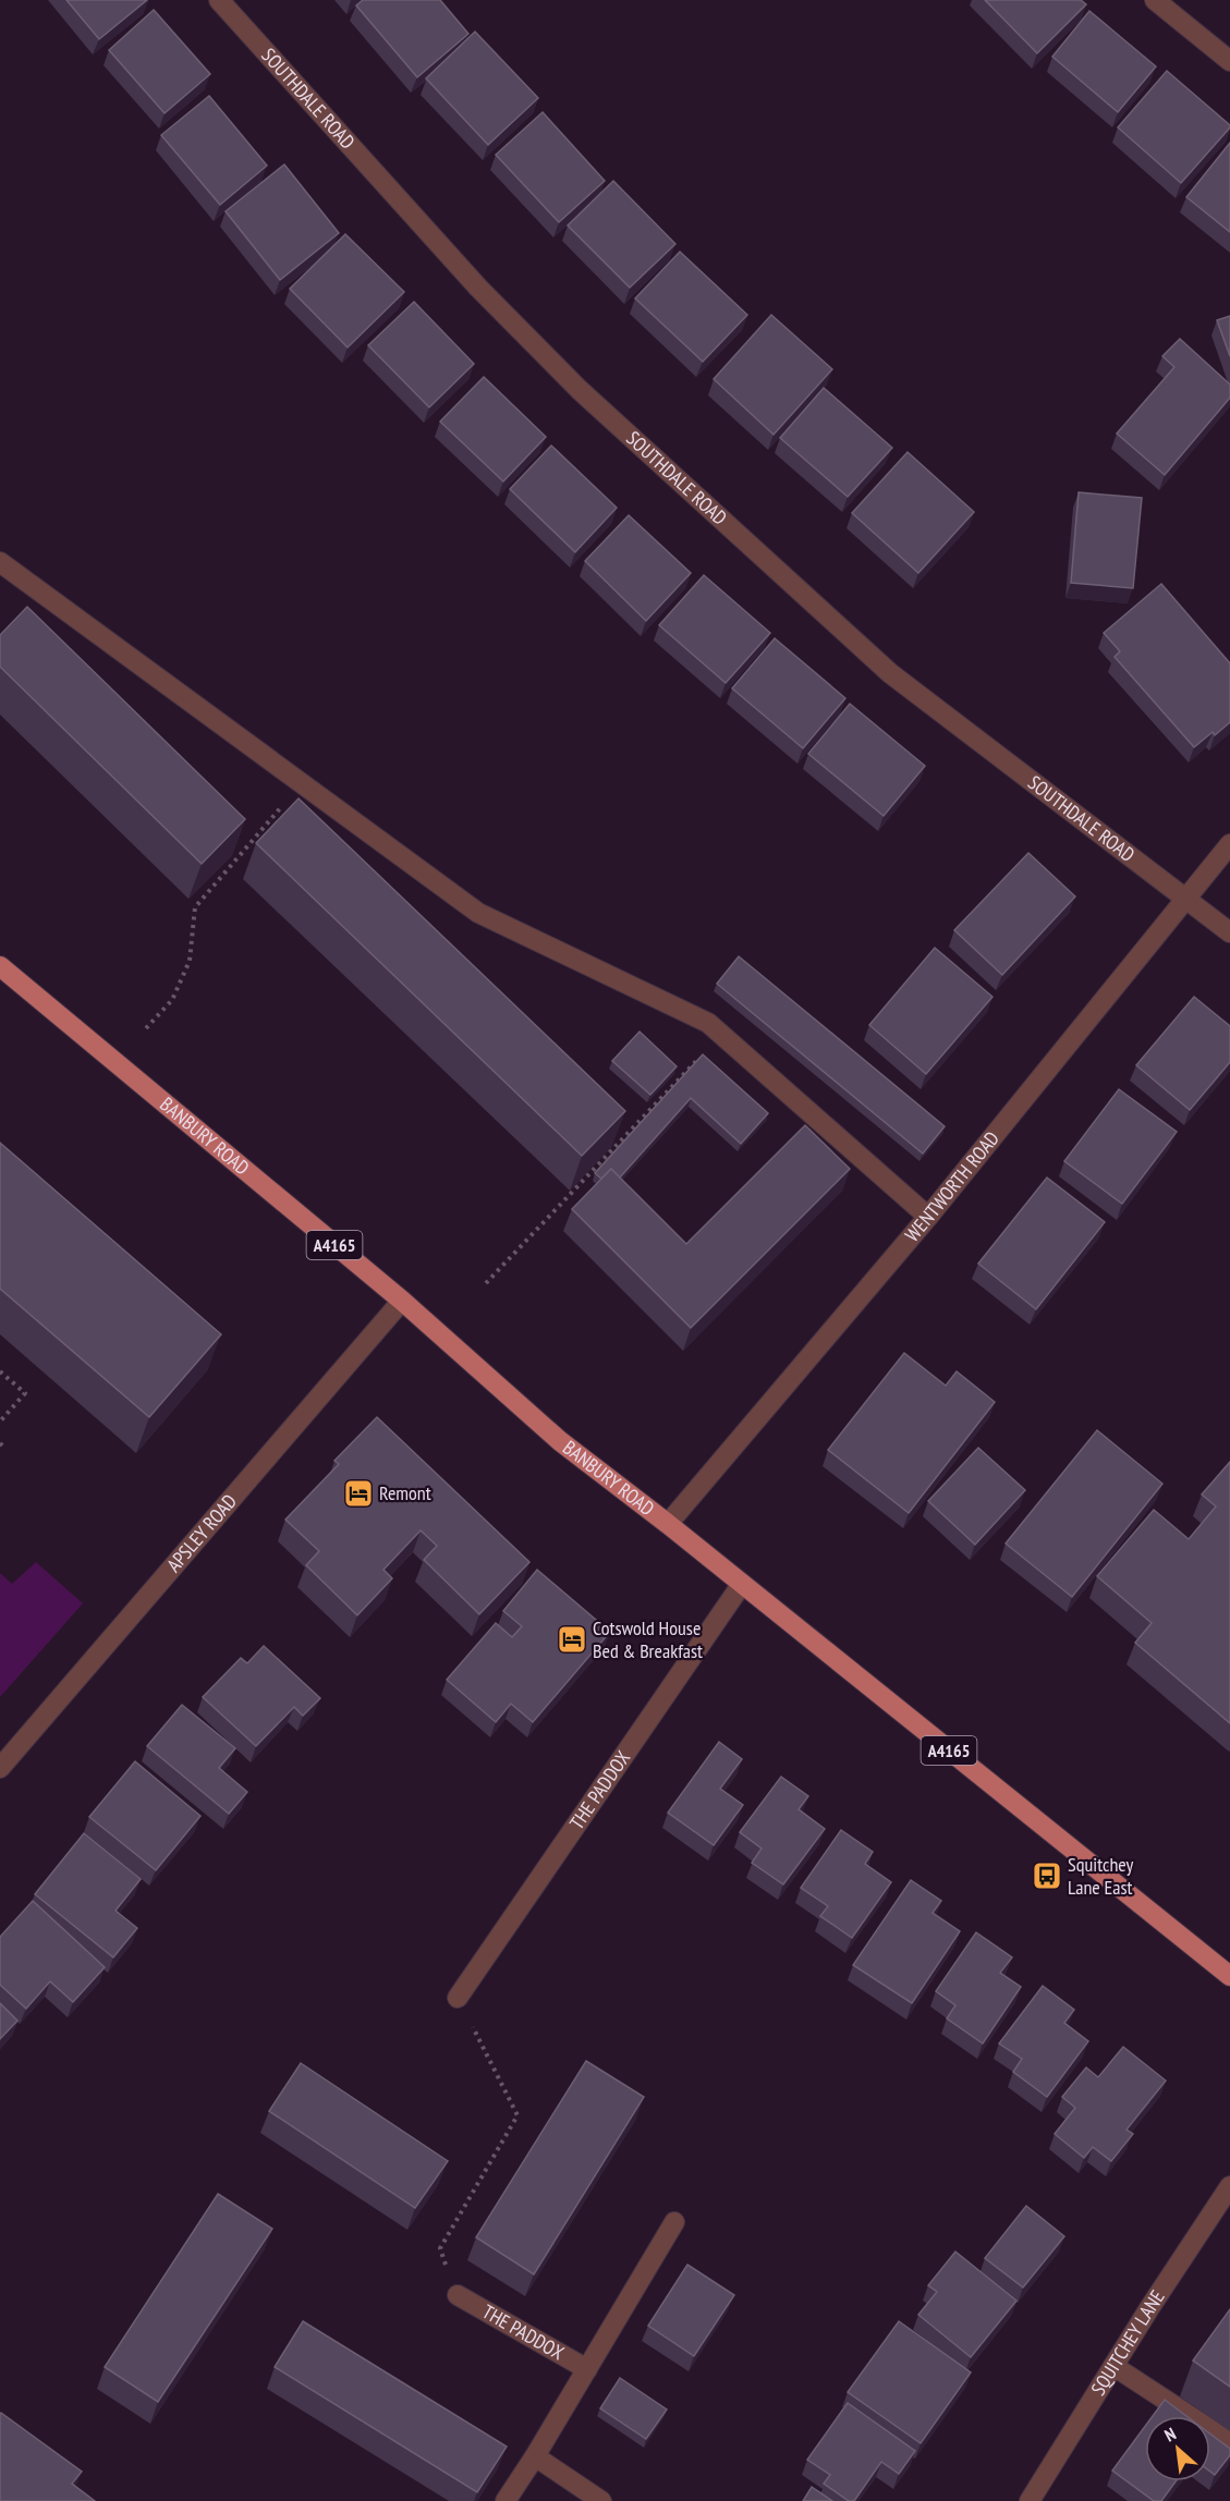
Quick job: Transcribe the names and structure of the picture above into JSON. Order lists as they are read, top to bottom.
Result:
{
  "streets": {
    "main road": ["BANBURY ROAD", "A4165"],
    "street": [
      "SOUTHDALE ROAD",
      "WENTWORTH ROAD",
      "APSLEY ROAD",
      "THE PADDOX",
      "SQUITCHEY LANE"
    ]
  },
  "crossings": [
    ["SOUTHDALE ROAD", "WENTWORTH ROAD"],
    ["BANBURY ROAD", "WENTWORTH ROAD"],
    ["BANBURY ROAD", "APSLEY ROAD"],
    ["BANBURY ROAD", "THE PADDOX"]
  ],
  "places": {
    "hotel": ["Remont", "Cotswold House Bed & Breakfast"],
    "bus stop": ["Squitchey Lane East"]
  },
  "north": "top left"
}
